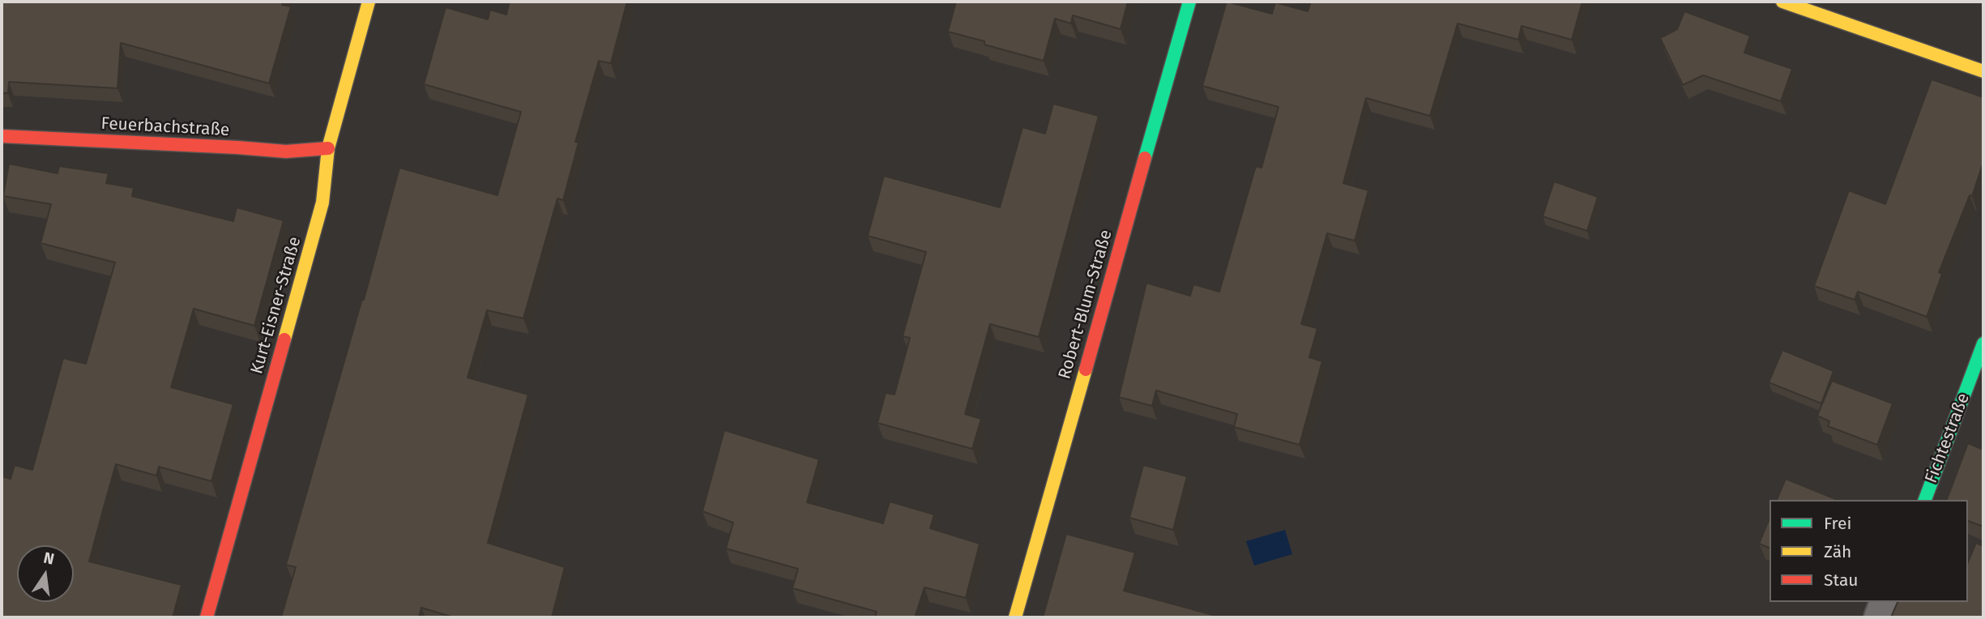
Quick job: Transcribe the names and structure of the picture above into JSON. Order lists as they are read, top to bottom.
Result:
{
  "streets": {
    "street": [
      "Feuerbachstraße",
      "Robert-Blum-Straße",
      "Kurt-Eisner-Straße",
      "Fichtestraße"
    ]
  },
  "crossings": [
    ["Feuerbachstraße", "Kurt-Eisner-Straße"]
  ],
  "legend": ["Frei", "Zäh", "Stau"],
  "north": "top"
}
